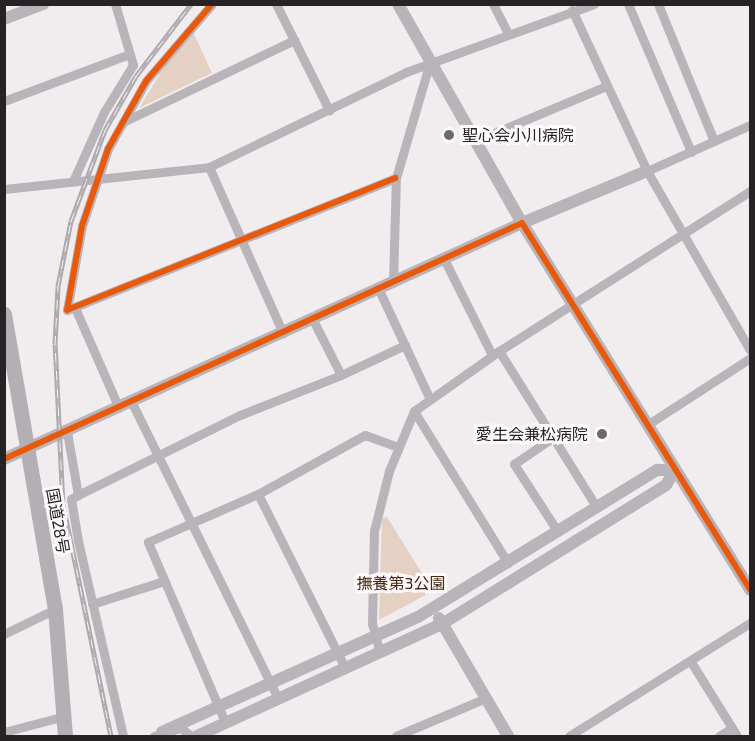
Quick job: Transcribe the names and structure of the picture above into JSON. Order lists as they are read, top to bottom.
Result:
{
  "streets": {
    "highway": ["国道28号"]
  },
  "parks": ["撫養第3公園"],
  "places": ["聖心会小川病院", "愛生会兼松病院"]
}
